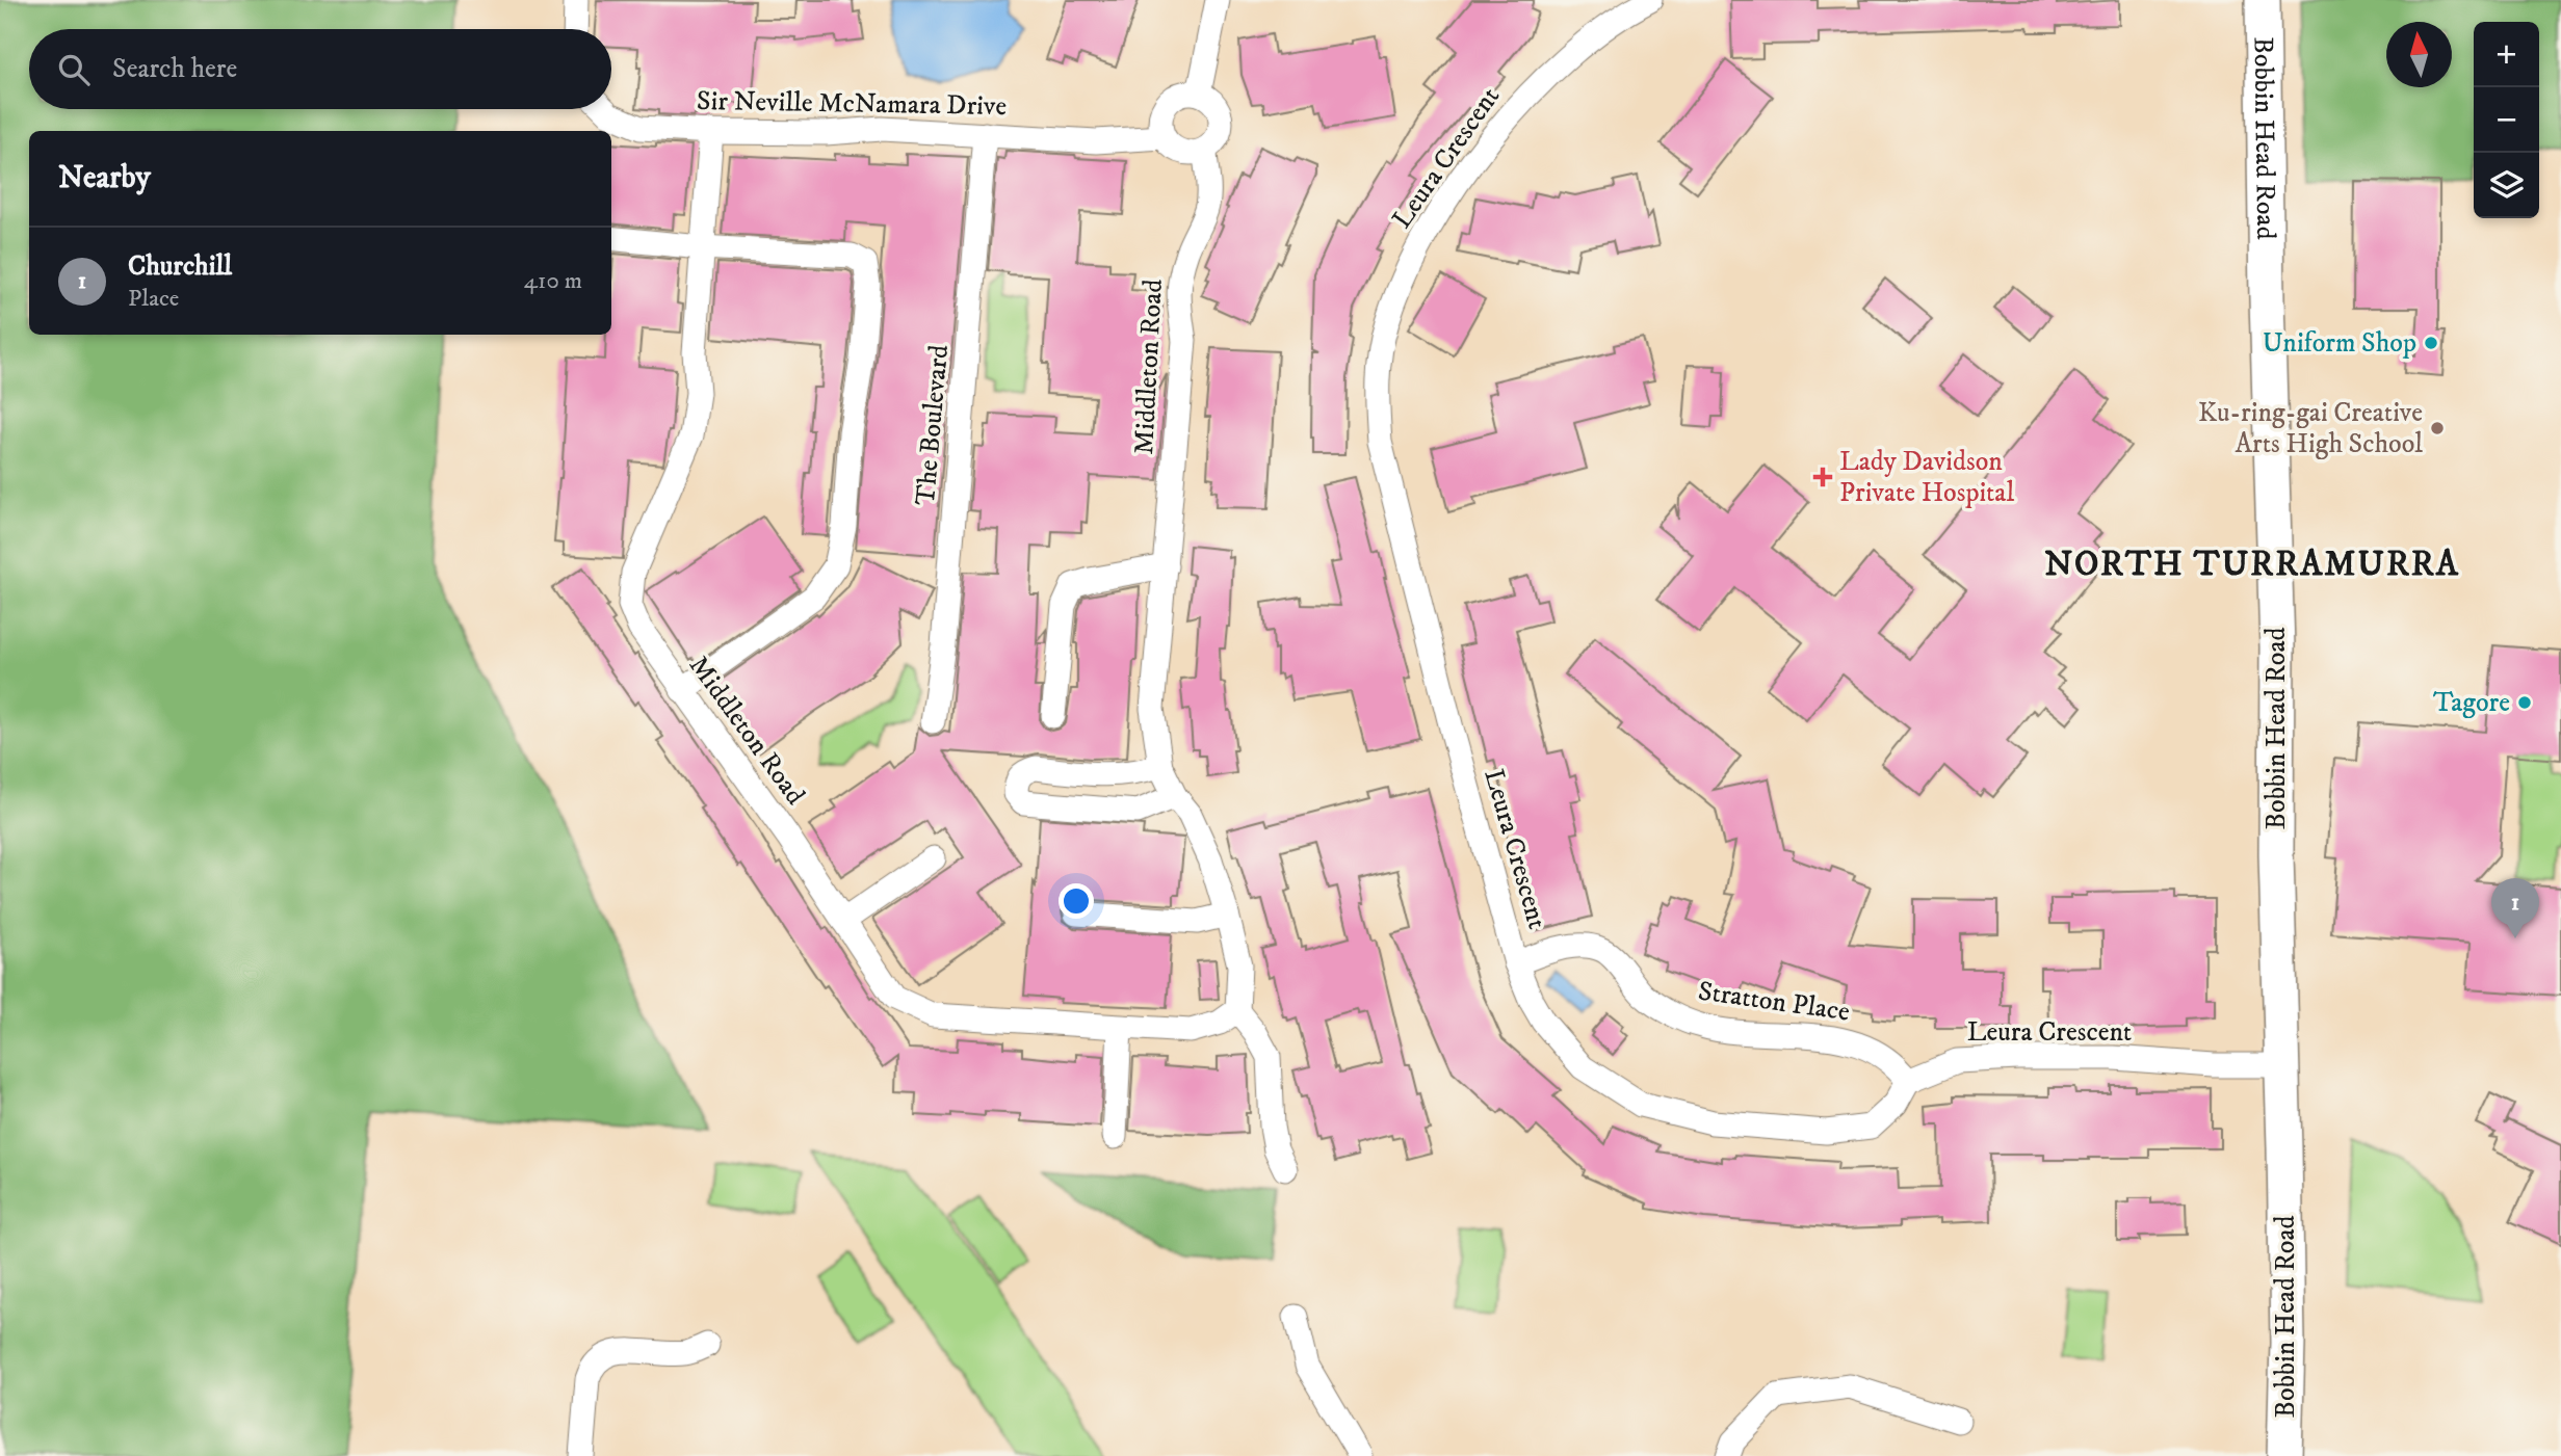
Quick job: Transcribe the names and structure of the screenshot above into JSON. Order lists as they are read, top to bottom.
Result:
{
  "streets": {
    "main road": ["Bobbin Head Road"],
    "street": [
      "Sir Neville McNamara Drive",
      "Leura Crescent",
      "Middleton Road",
      "The Boulevard",
      "Stratton Place"
    ]
  },
  "crossings": [
    ["Sir Neville McNamara Drive", "Middleton Road"],
    ["Sir Neville McNamara Drive", "The Boulevard"],
    ["Bobbin Head Road", "Leura Crescent"],
    ["Leura Crescent", "Stratton Place"]
  ],
  "districts": ["NORTH TURRAMURRA"],
  "places": {
    "other": ["Uniform Shop", "Ku-ring-gai Creative Arts High School", "Tagore"],
    "health": ["Lady Davidson Private Hospital"]
  },
  "north": "top",
  "page": {
    "map_buttons": ["+", "−"],
    "search": "Search here",
    "heading": "Nearby",
    "list": [
      {
        "mark": "1",
        "name": "Churchill",
        "note": "Place",
        "value": "410 m"
      }
    ],
    "pins": "1"
  }
}
